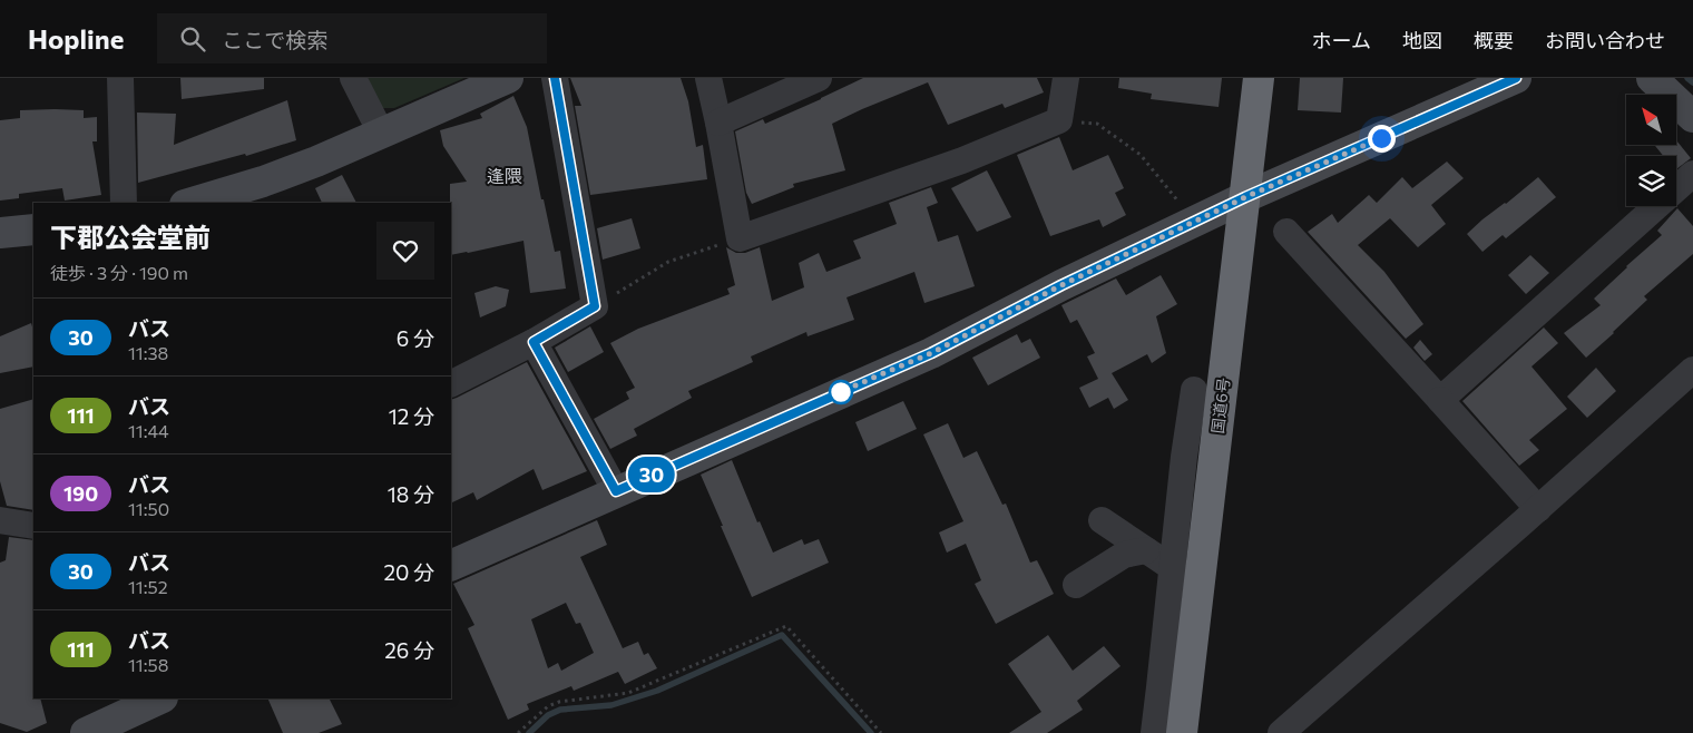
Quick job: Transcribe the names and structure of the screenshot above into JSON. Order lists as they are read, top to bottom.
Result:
{
  "streets": {
    "highway": ["国道6号"]
  },
  "districts": ["逢隈"],
  "lines": ["bus line 30"],
  "north": "top left",
  "page": {
    "header": "Hopline",
    "search": "ここで検索",
    "nav": [
      "ホーム",
      "地図",
      "概要",
      "お問い合わせ"
    ],
    "on_map": "30",
    "heading": ["下郡公会堂前", "徒歩 · 3 分 · 190 m"],
    "list": [
      {
        "mark": "30",
        "name": "バス",
        "note": "11:38",
        "value": "6 分"
      },
      {
        "mark": "111",
        "name": "バス",
        "note": "11:44",
        "value": "12 分"
      },
      {
        "mark": "190",
        "name": "バス",
        "note": "11:50",
        "value": "18 分"
      },
      {
        "mark": "30",
        "name": "バス",
        "note": "11:52",
        "value": "20 分"
      },
      {
        "mark": "111",
        "name": "バス",
        "note": "11:58",
        "value": "26 分"
      }
    ]
  }
}
